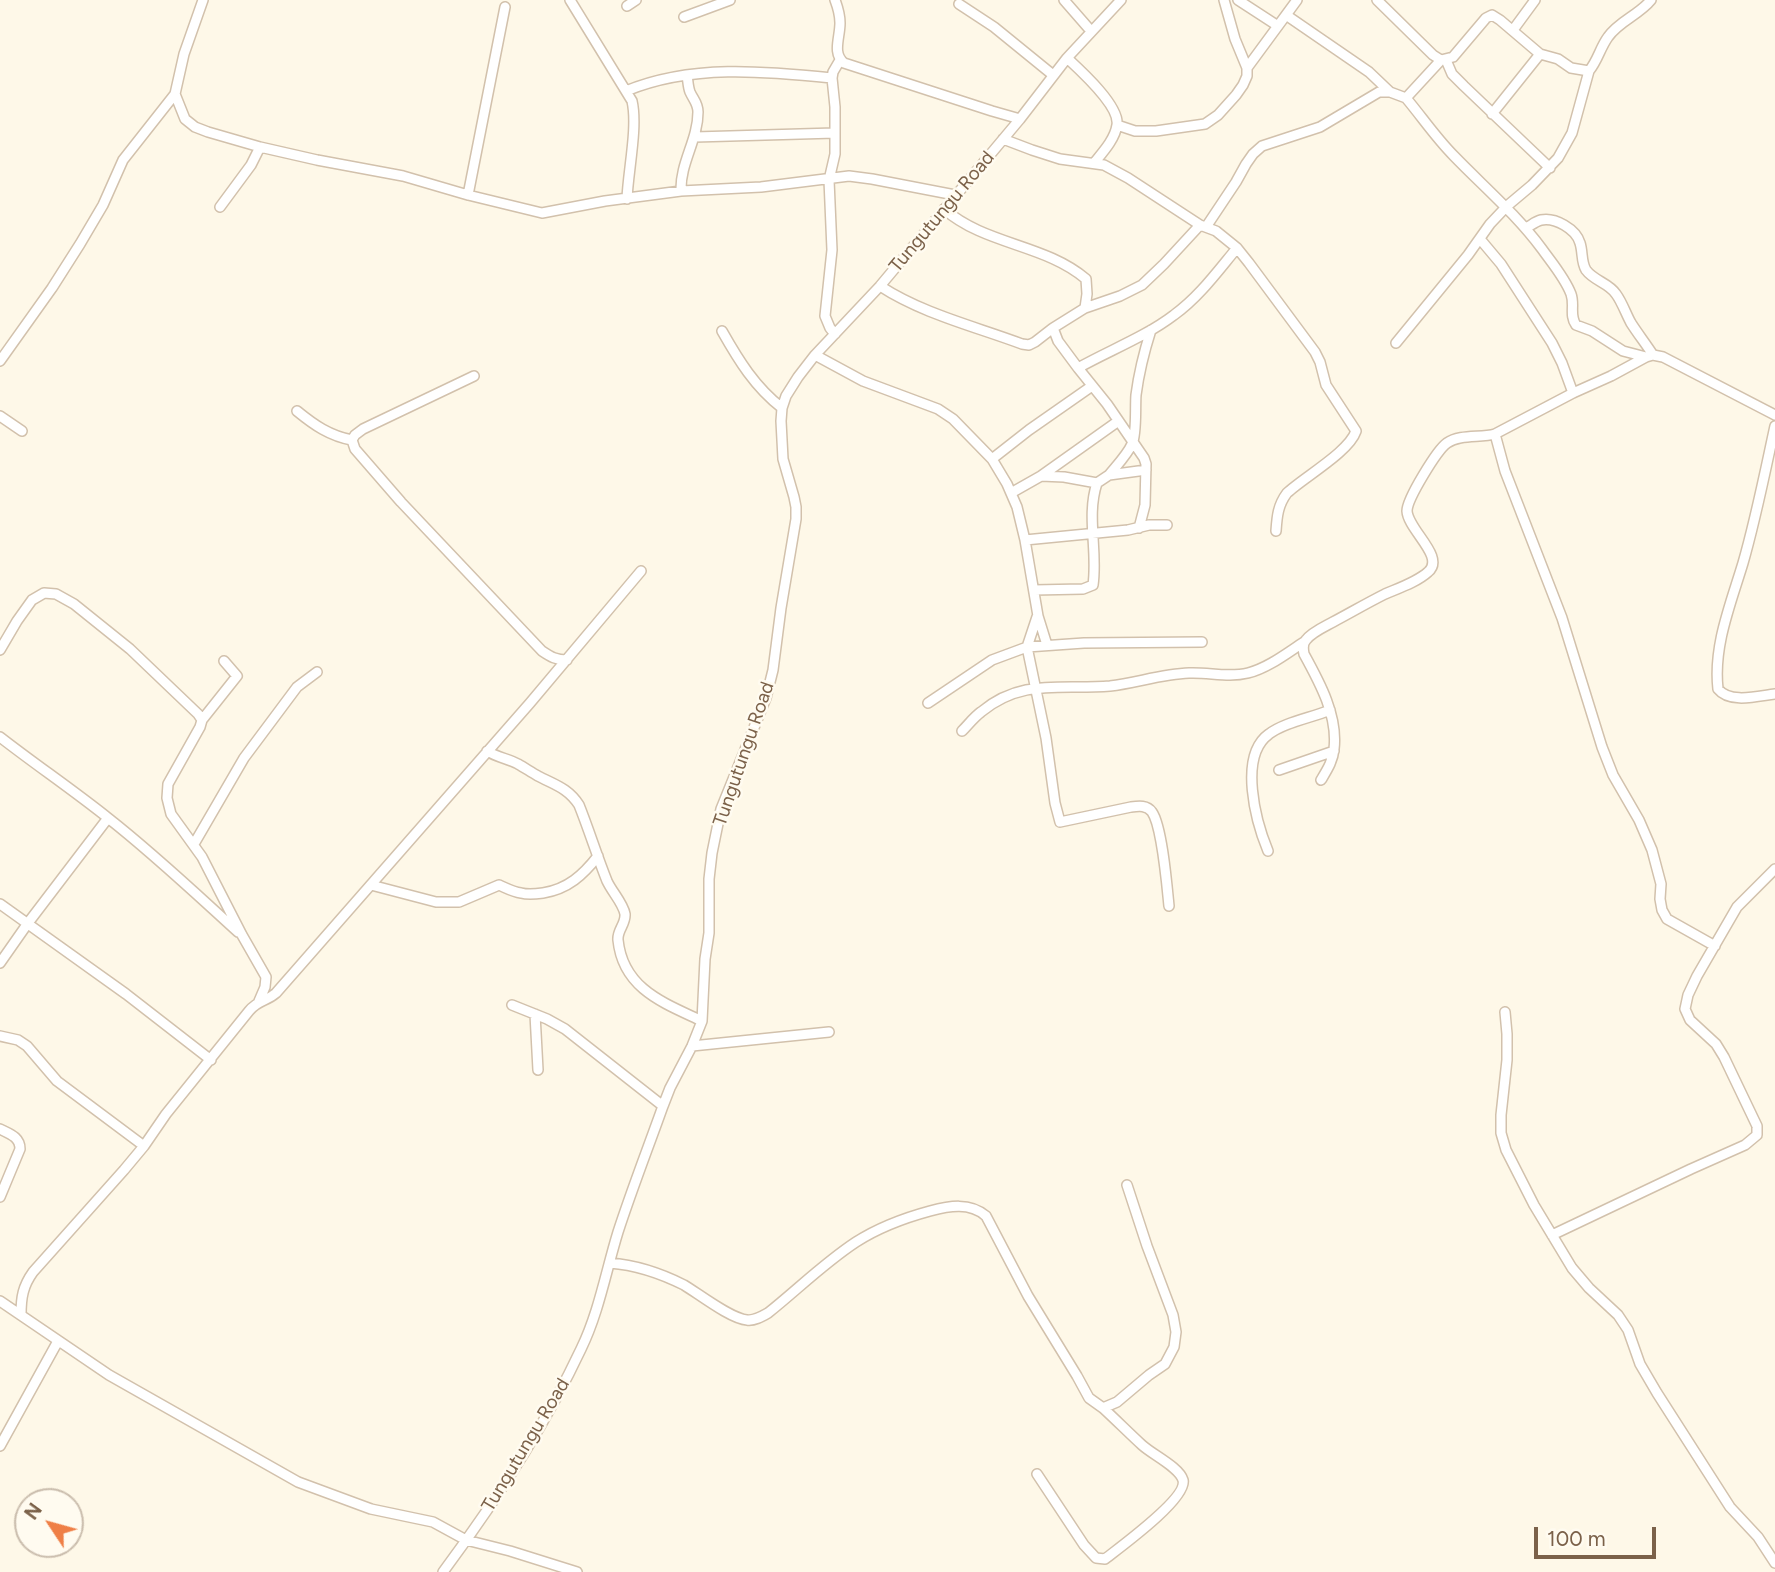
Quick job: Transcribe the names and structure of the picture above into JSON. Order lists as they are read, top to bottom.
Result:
{
  "streets": {
    "street": ["Tungutungu Road"]
  },
  "scale_bar": "100 m",
  "north": "top left"
}
